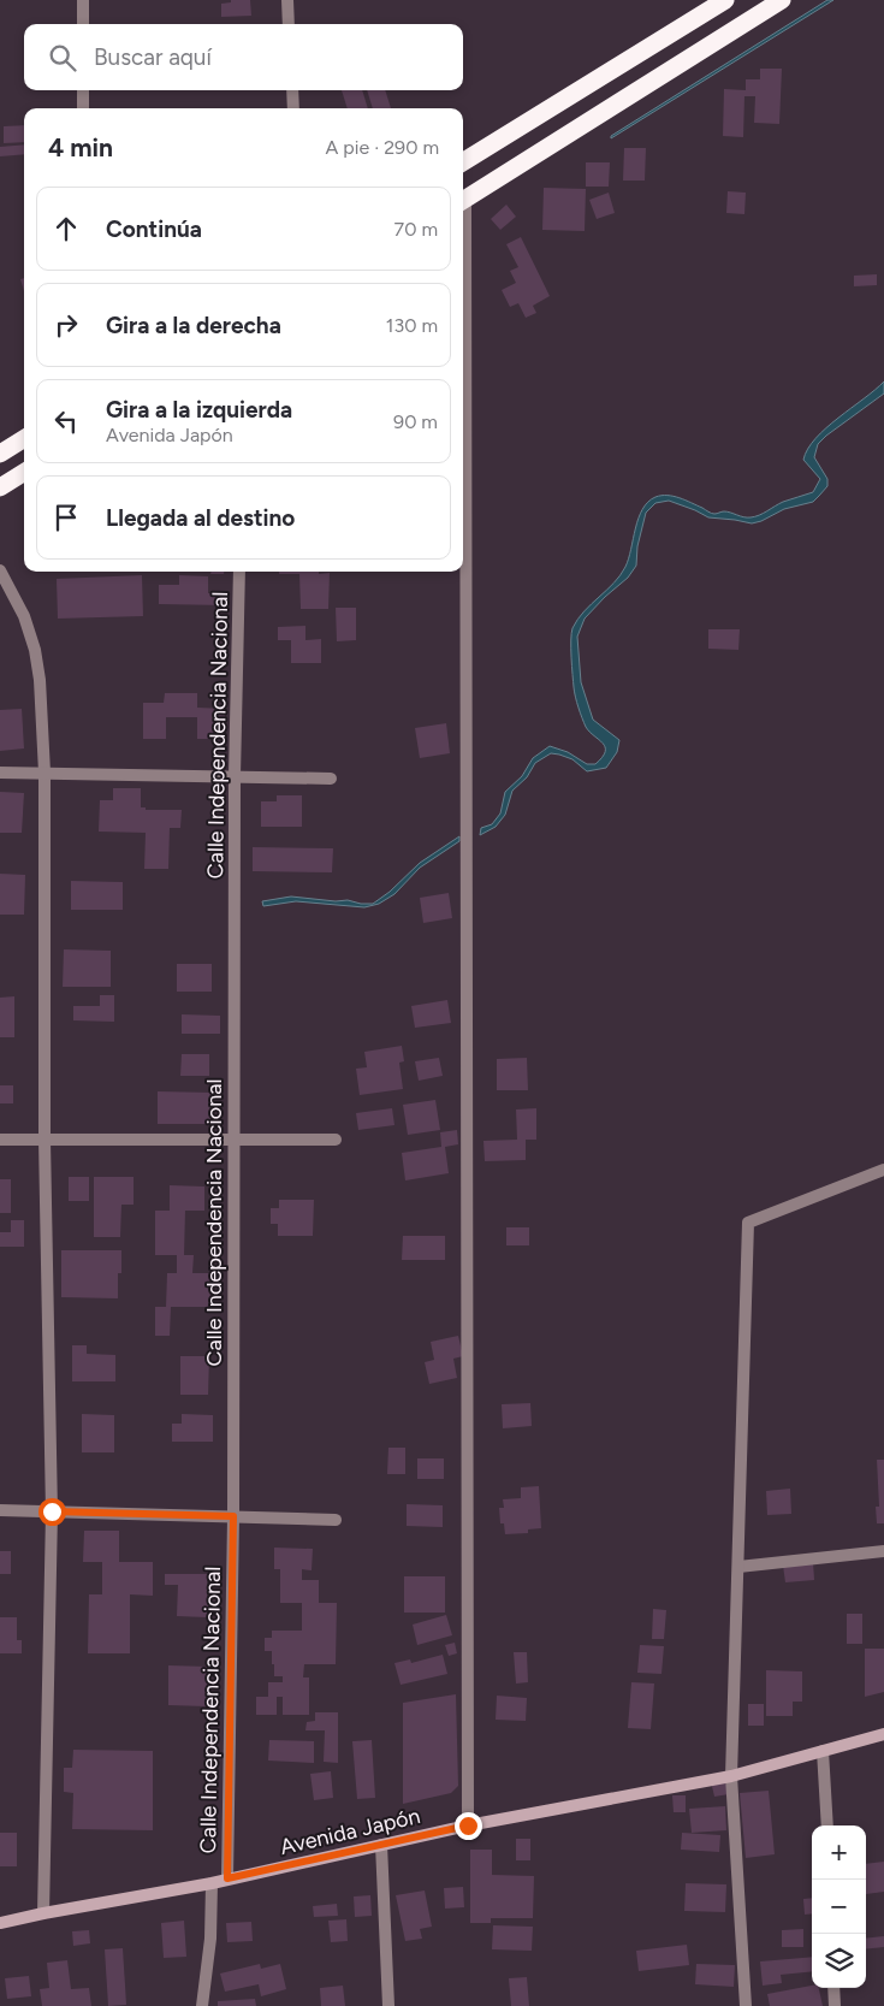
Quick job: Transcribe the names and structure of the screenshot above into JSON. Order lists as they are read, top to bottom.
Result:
{
  "streets": {
    "street": ["Calle Independencia Nacional", "Avenida Japón"]
  },
  "crossings": [
    ["Calle Independencia Nacional", "Avenida Japón"]
  ],
  "page": {
    "search": "Buscar aquí",
    "heading": ["4 min", "A pie · 290 m"],
    "list": [
      ["Continúa", "70 m"],
      ["Gira a la derecha", "130 m"],
      ["Gira a la izquierda", "Avenida Japón", "90 m"],
      "Llegada al destino"
    ],
    "map_buttons": ["+", "−"]
  }
}
